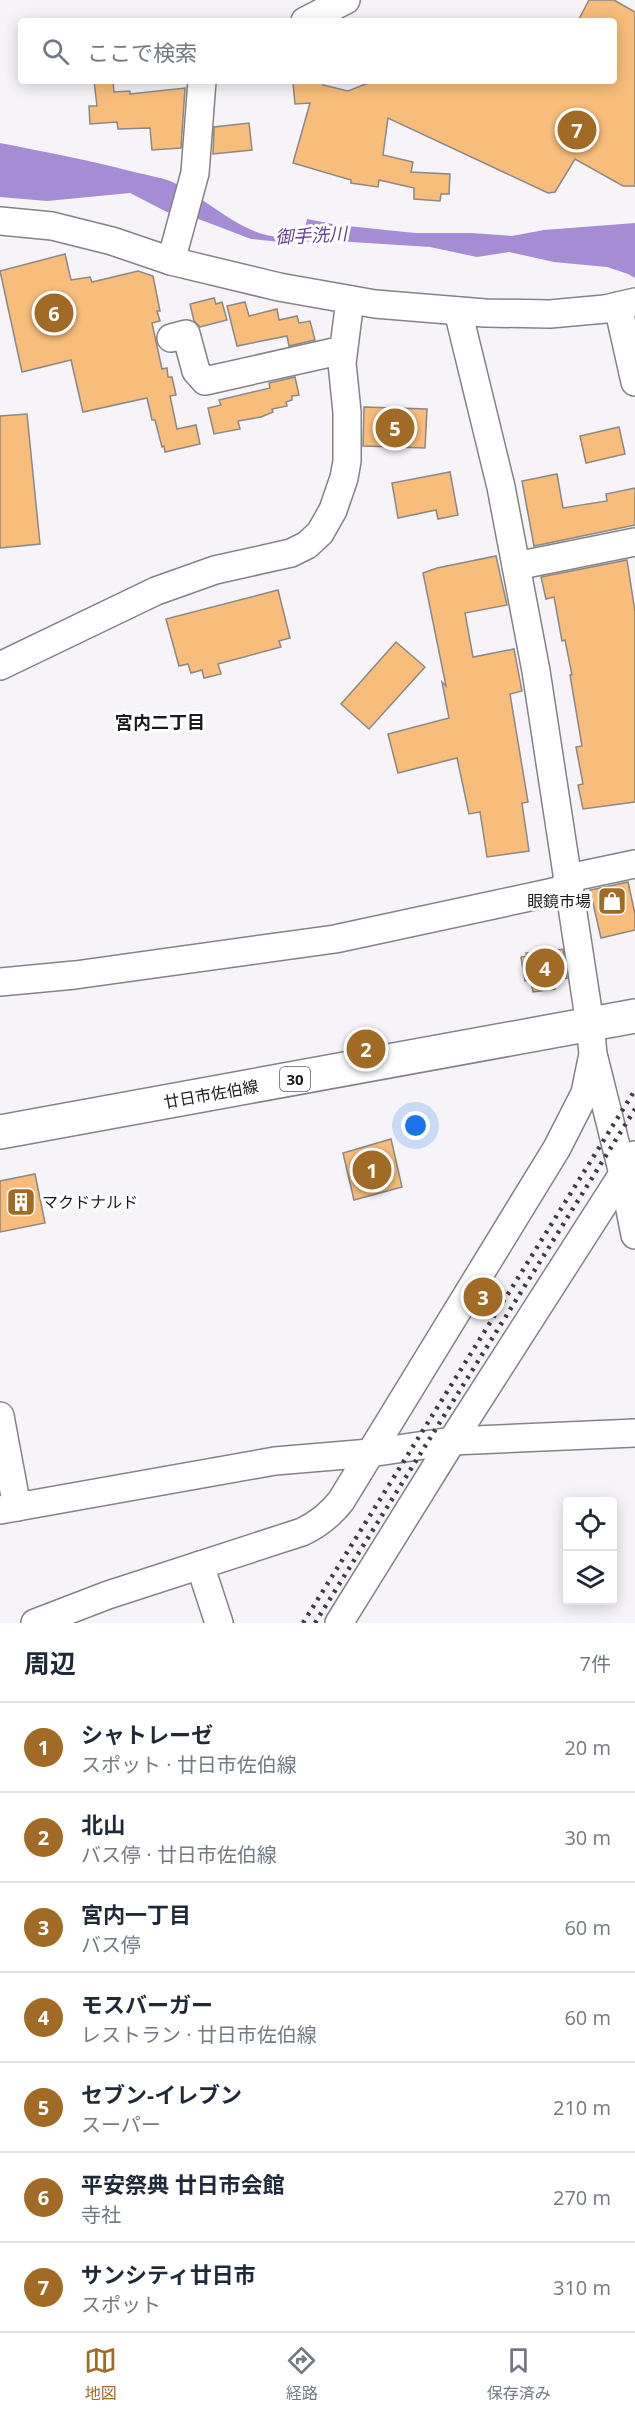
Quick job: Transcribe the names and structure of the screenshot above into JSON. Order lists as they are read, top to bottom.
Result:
{
  "streets": {
    "main road": ["30", "廿日市佐伯線"]
  },
  "districts": ["宮内二丁目"],
  "water": ["御手洗川"],
  "places": {
    "shop": ["眼鏡市場"],
    "building": ["マクドナルド"]
  },
  "page": {
    "search": "ここで検索",
    "pins": [
      "7",
      "6",
      "5",
      "4",
      "2",
      "1",
      "3"
    ],
    "heading": ["周辺", "7件"],
    "list": [
      {
        "mark": "1",
        "name": "シャトレーゼ",
        "note": "スポット · 廿日市佐伯線",
        "value": "20 m"
      },
      {
        "mark": "2",
        "name": "北山",
        "note": "バス停 · 廿日市佐伯線",
        "value": "30 m"
      },
      {
        "mark": "3",
        "name": "宮内一丁目",
        "note": "バス停",
        "value": "60 m"
      },
      {
        "mark": "4",
        "name": "モスバーガー",
        "note": "レストラン · 廿日市佐伯線",
        "value": "60 m"
      },
      {
        "mark": "5",
        "name": "セブン-イレブン",
        "note": "スーパー",
        "value": "210 m"
      },
      {
        "mark": "6",
        "name": "平安祭典 廿日市会館",
        "note": "寺社",
        "value": "270 m"
      },
      {
        "mark": "7",
        "name": "サンシティ廿日市",
        "note": "スポット",
        "value": "310 m"
      }
    ],
    "nav": ["地図", "経路", "保存済み"]
  }
}
